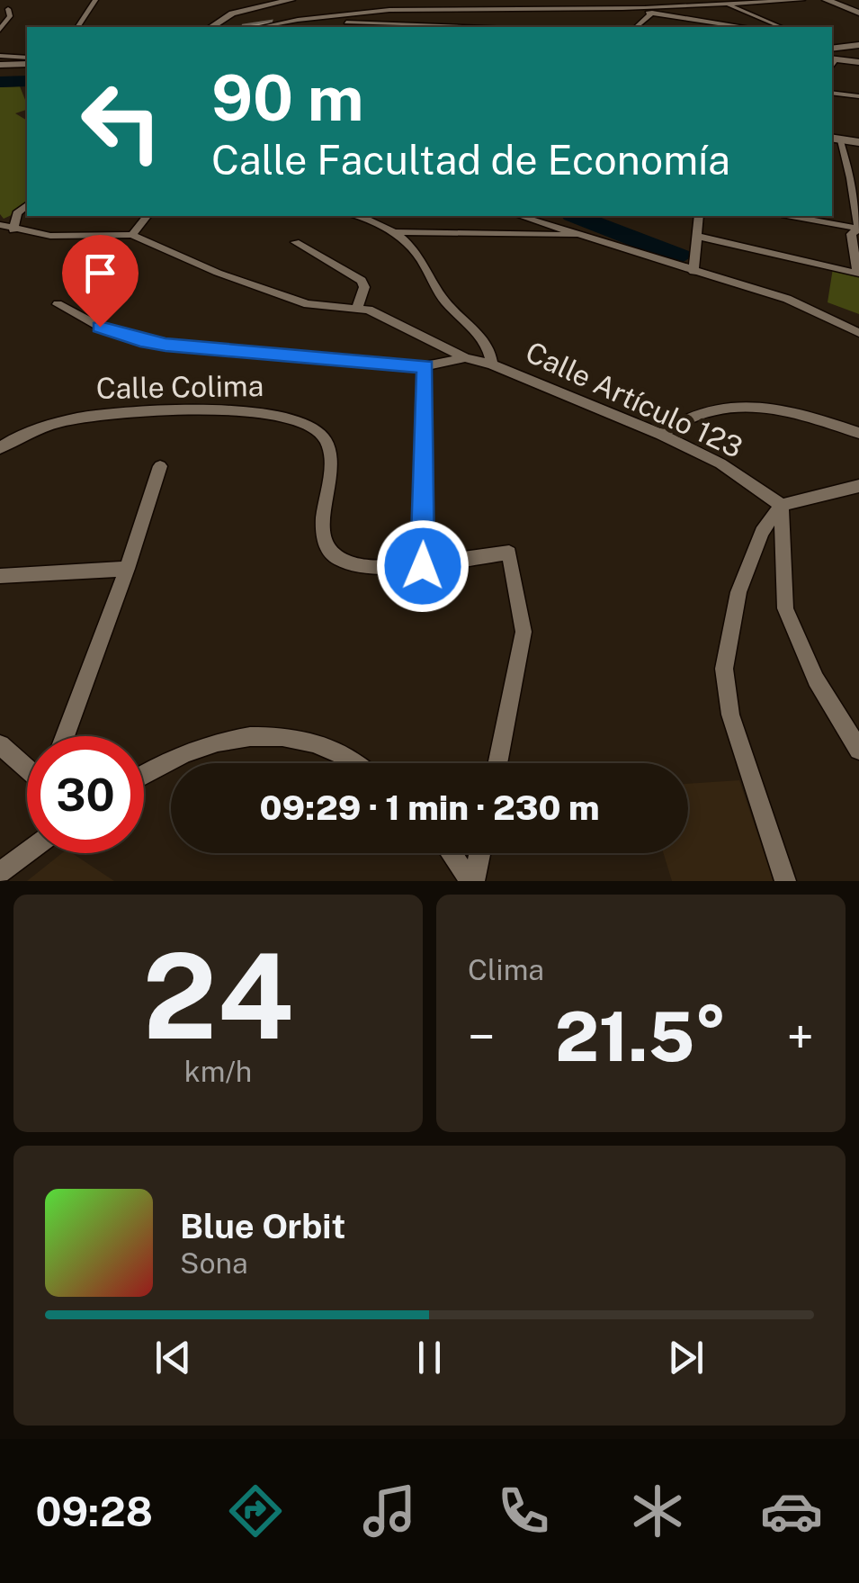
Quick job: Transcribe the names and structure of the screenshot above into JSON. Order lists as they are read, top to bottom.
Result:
{
  "streets": {
    "street": ["Calle Colima", "Calle Artículo 123"]
  },
  "page": {
    "turn": ["90 m", "Calle Facultad de Economía"],
    "limit": "30",
    "trip": "09:29 · 1 min · 230 m",
    "tile": [
      ["24", "km/h"],
      "Clima"
    ],
    "heat": ["−", "21.5°", "+"],
    "song": ["Blue Orbit", "Sona"],
    "tabs": "09:28"
  }
}
